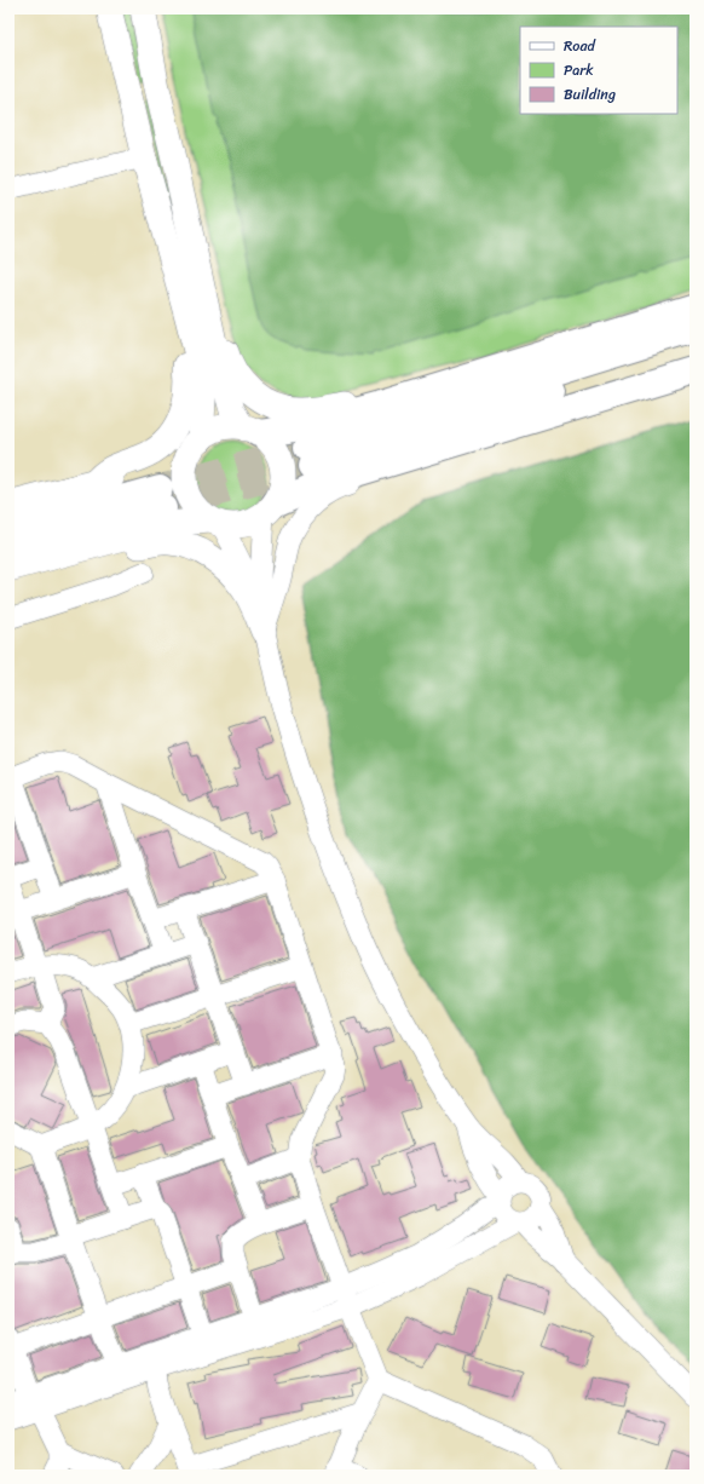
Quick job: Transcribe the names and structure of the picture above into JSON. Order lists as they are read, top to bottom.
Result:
{
  "legend": ["Road", "Park", "Building"]
}
